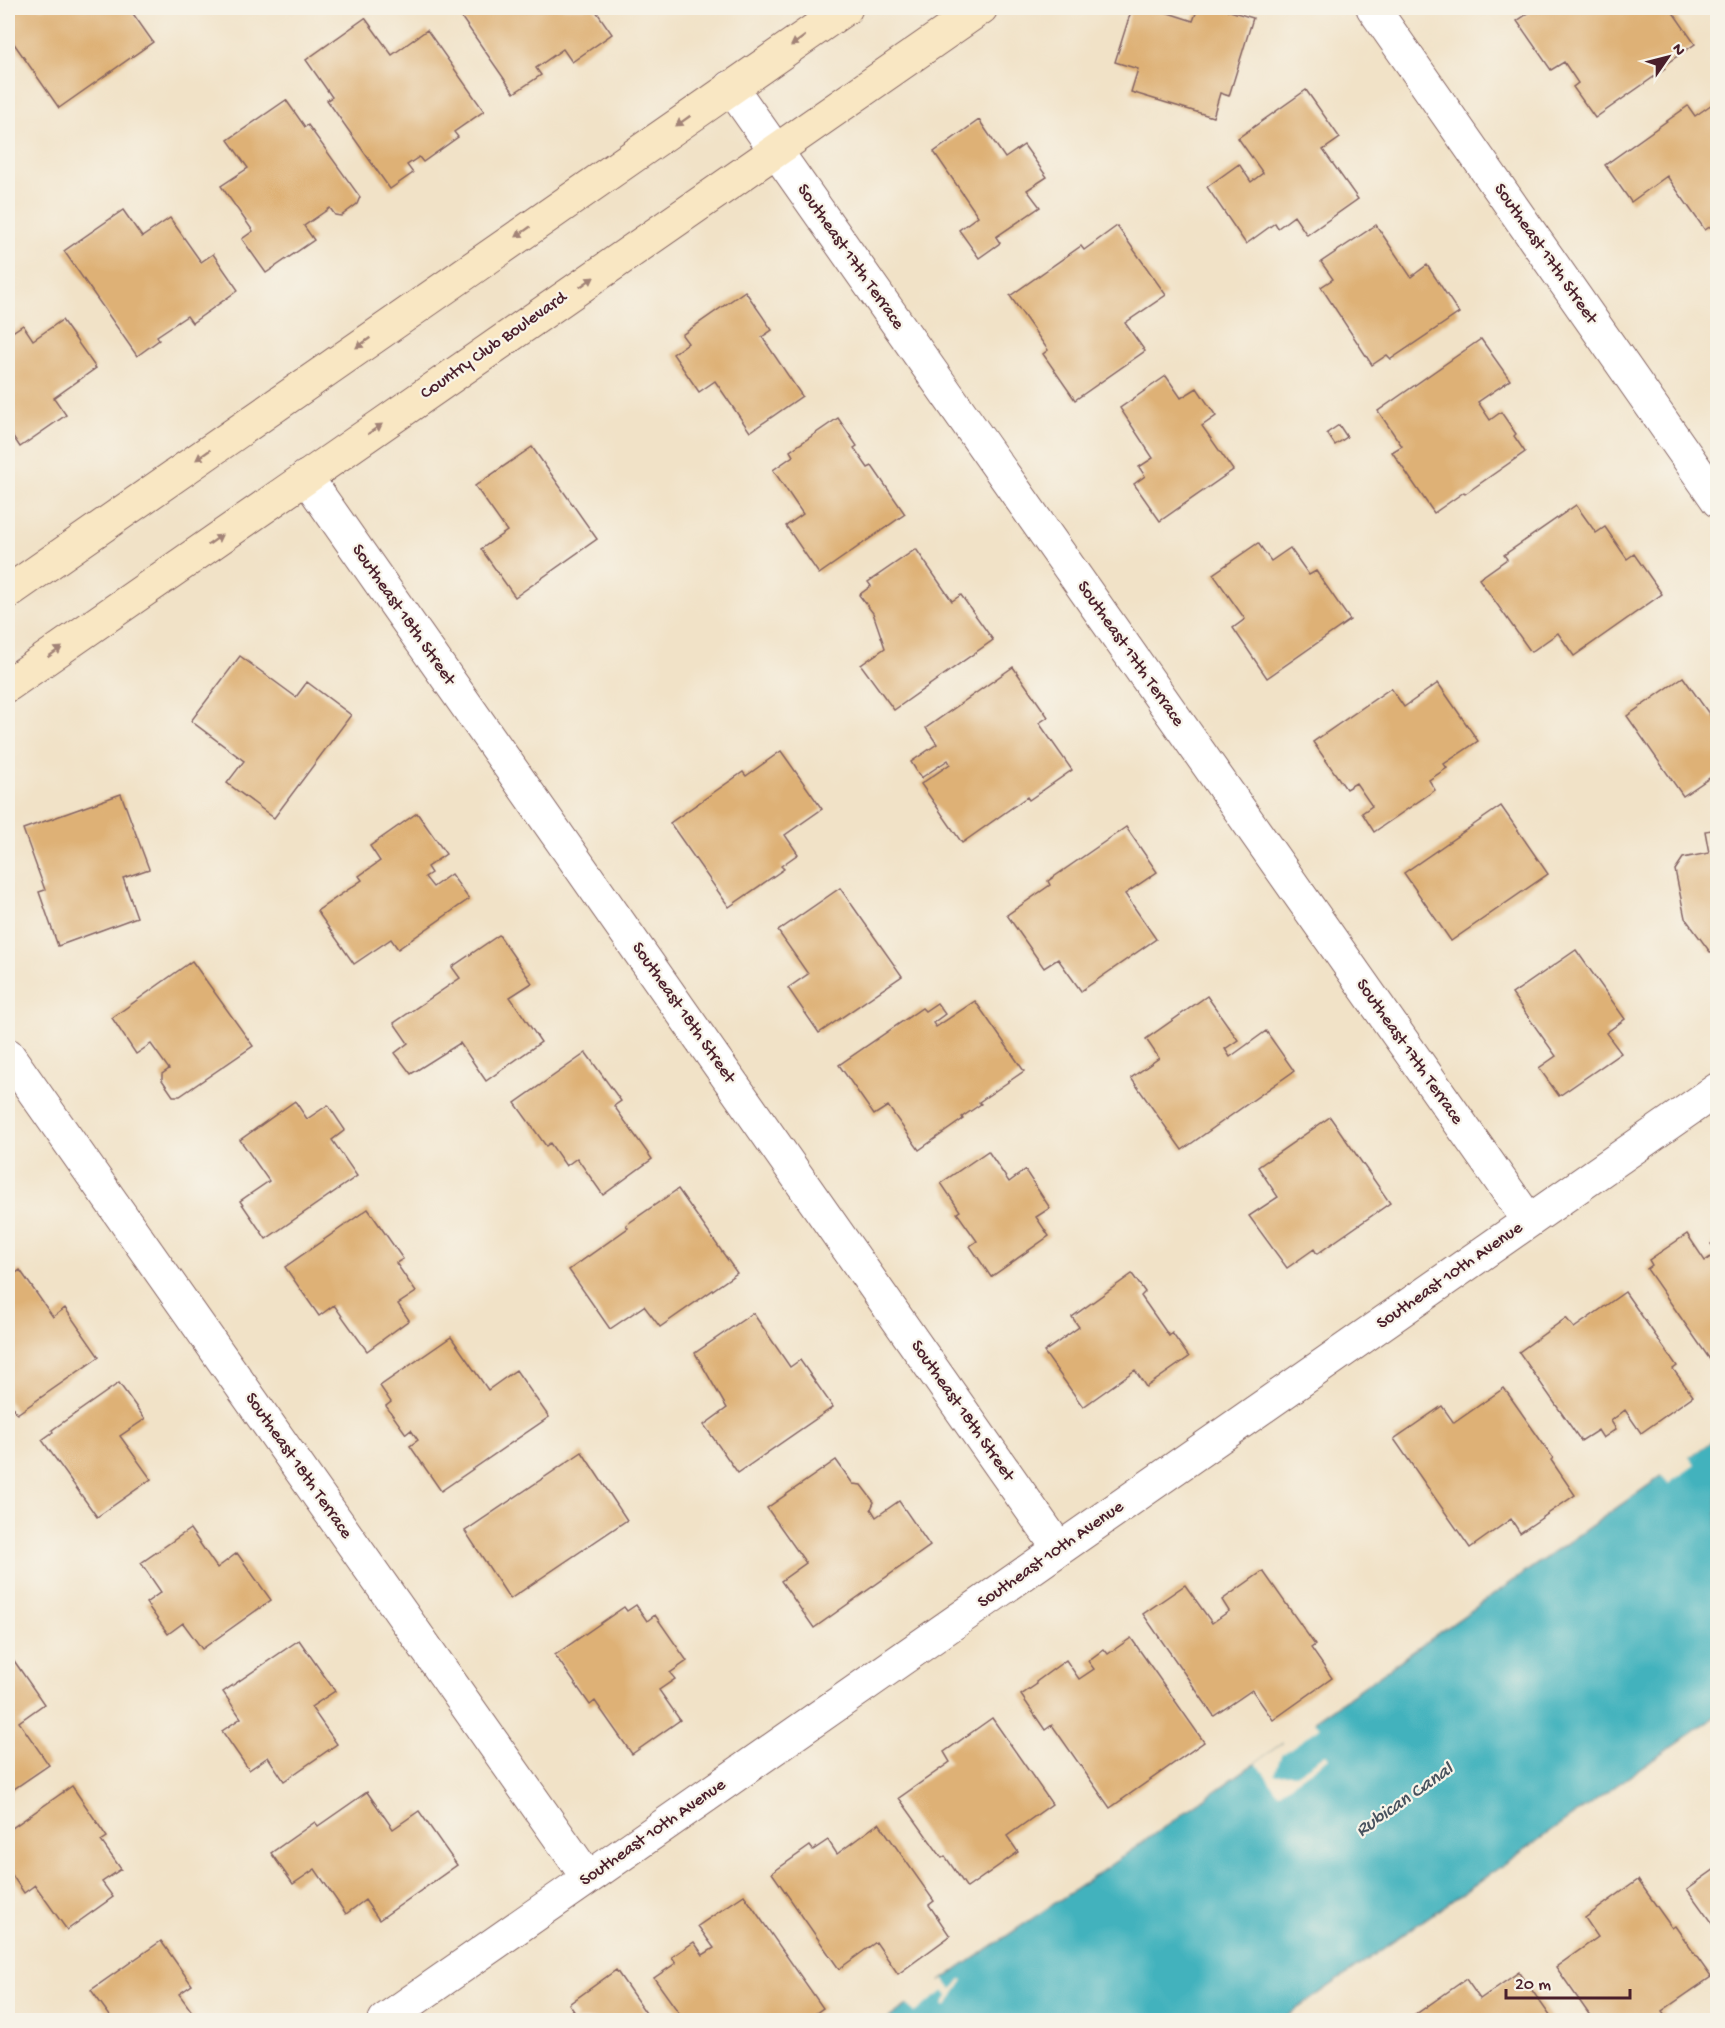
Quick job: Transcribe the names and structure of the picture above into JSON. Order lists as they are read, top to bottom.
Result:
{
  "streets": {
    "main road": ["Country Club Boulevard"],
    "street": [
      "Southeast 17th Street",
      "Southeast 17th Terrace",
      "Southeast 18th Street",
      "Southeast 10th Avenue",
      "Southeast 18th Terrace"
    ]
  },
  "crossings": [
    ["Southeast 17th Terrace", "Country Club Boulevard"],
    ["Southeast 17th Terrace", "Southeast 10th Avenue"],
    ["Country Club Boulevard", "Southeast 18th Street"],
    ["Southeast 18th Street", "Southeast 10th Avenue"],
    ["Southeast 10th Avenue", "Southeast 18th Terrace"]
  ],
  "water": ["Rubican Canal"],
  "scale_bar": "20 m",
  "north": "top right"
}
